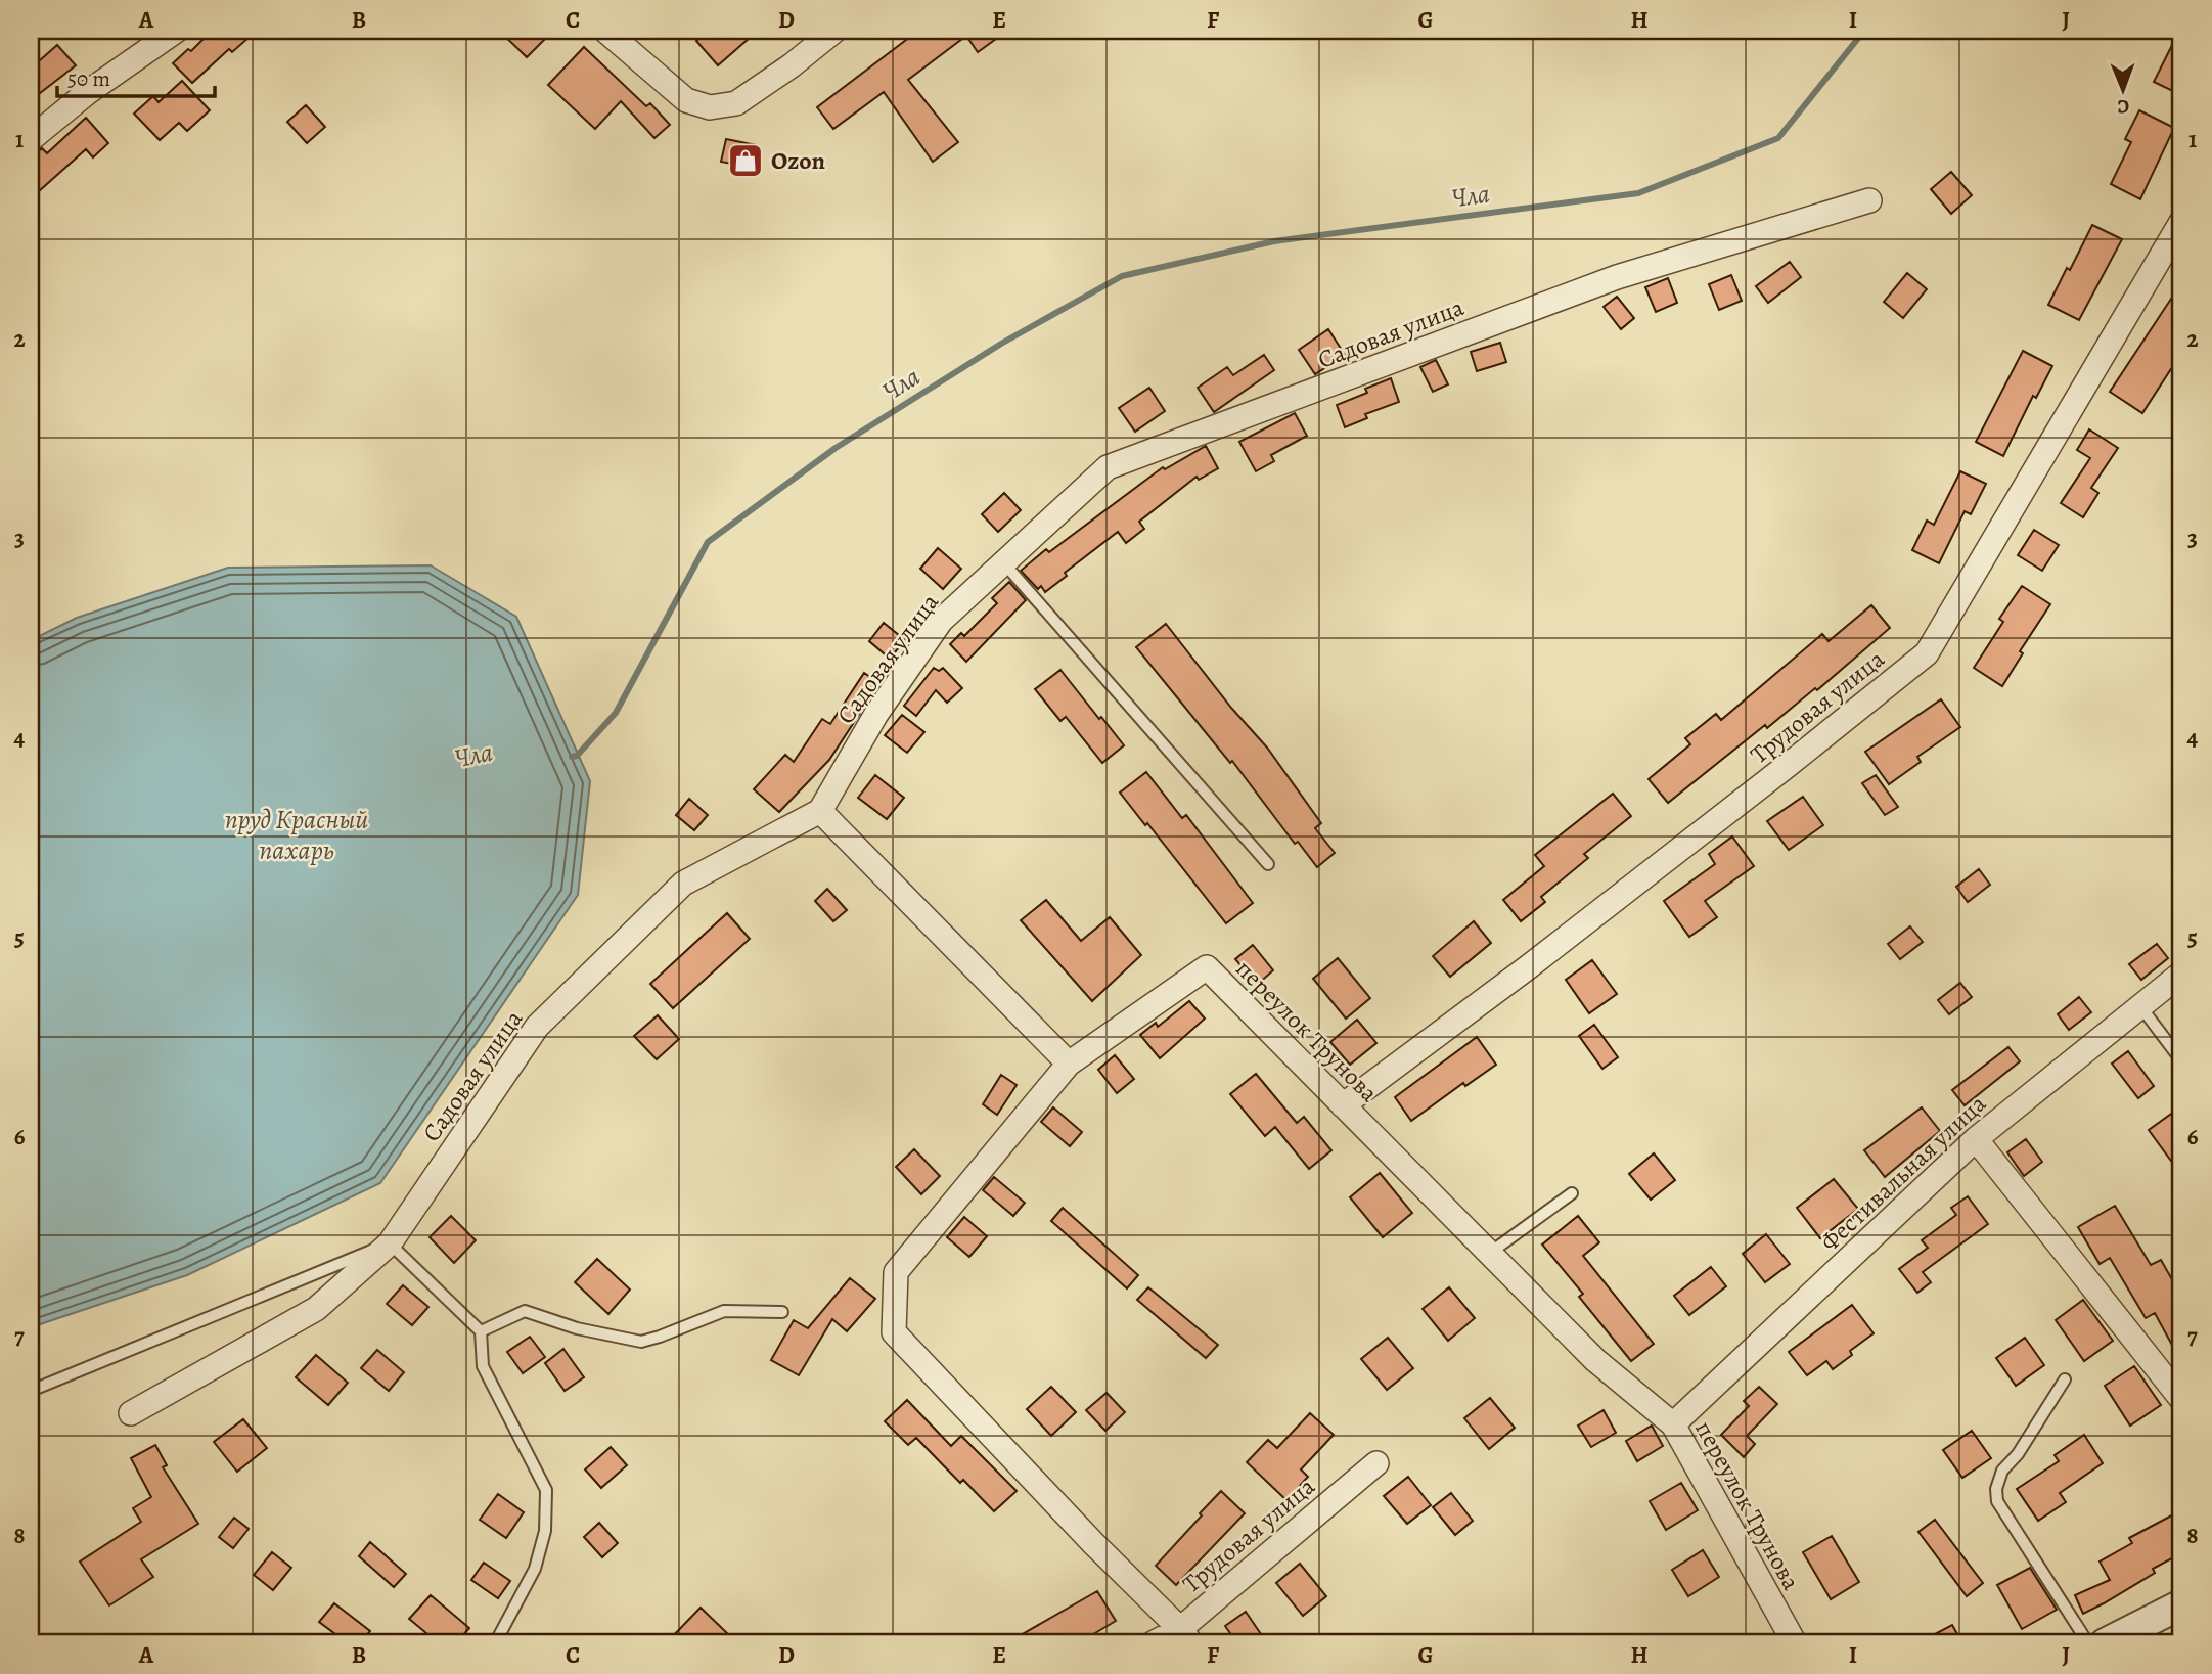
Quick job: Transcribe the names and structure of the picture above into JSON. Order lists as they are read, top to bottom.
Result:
{
  "streets": {
    "street": [
      "Садовая улица",
      "Трудовая улица",
      "переулок Трунова",
      "Фестивальная улица"
    ]
  },
  "crossings": [
    ["Трудовая улица", "переулок Трунова"],
    ["переулок Трунова", "Фестивальная улица"]
  ],
  "water": ["Чла", "пруд Красный пахарь"],
  "places": {
    "shop": ["Ozon"]
  },
  "scale_bar": "50 m",
  "north": "bottom",
  "grid": {
    "columns": [
      "A",
      "B",
      "C",
      "D",
      "E",
      "F",
      "G",
      "H",
      "I",
      "J"
    ],
    "rows": [
      "1",
      "2",
      "3",
      "4",
      "5",
      "6",
      "7",
      "8"
    ]
  }
}
